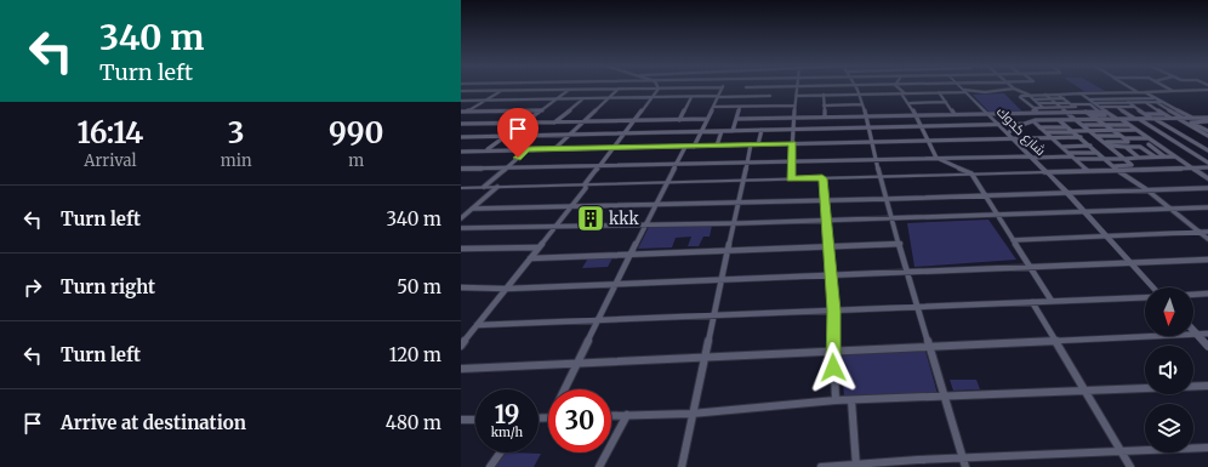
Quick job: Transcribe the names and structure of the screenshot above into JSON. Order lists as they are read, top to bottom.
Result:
{
  "streets": {
    "street": ["شارع كدوك"]
  },
  "places": {
    "building": ["kkk"]
  },
  "north": "bottom",
  "page": {
    "turn": ["340 m", "Turn left"],
    "eta": [
      "16:14",
      "Arrival",
      "3",
      "min",
      "990",
      "m"
    ],
    "list": [
      {
        "name": "Turn left",
        "value": "340 m"
      },
      {
        "name": "Turn right",
        "value": "50 m"
      },
      {
        "name": "Turn left",
        "value": "120 m"
      },
      {
        "name": "Arrive at destination",
        "value": "480 m"
      }
    ],
    "speed": "19 km/h",
    "limit": "30"
  }
}
